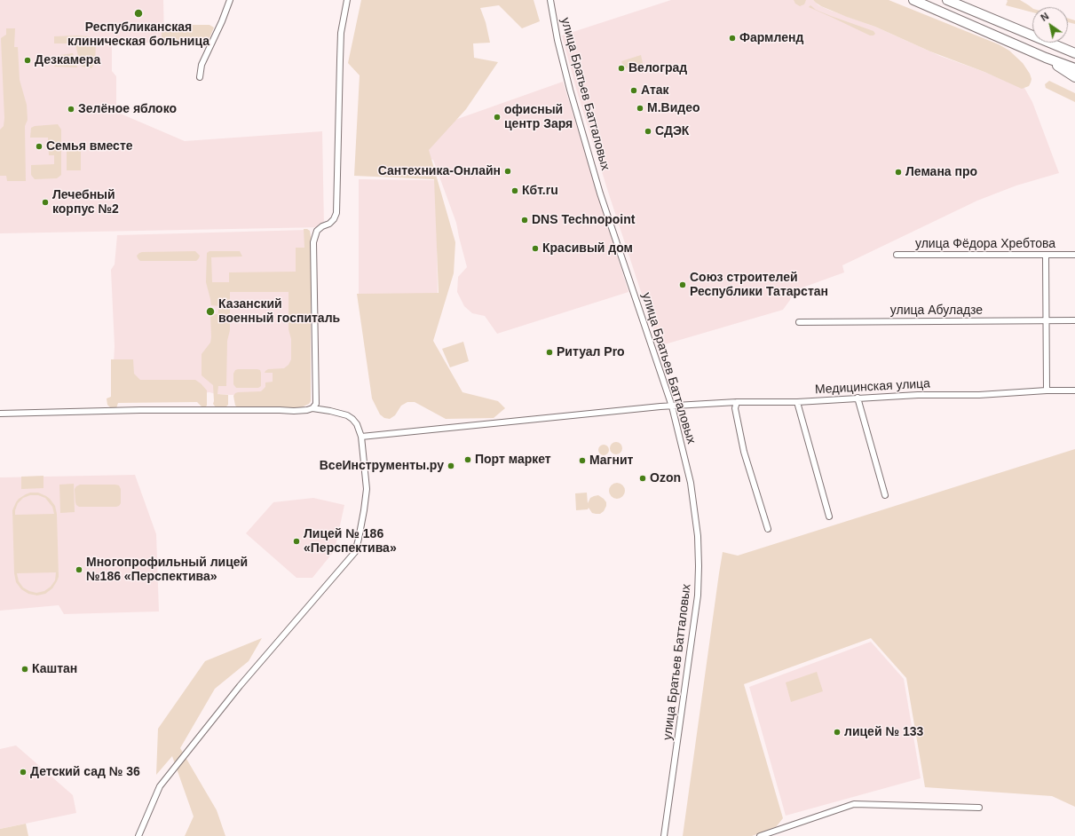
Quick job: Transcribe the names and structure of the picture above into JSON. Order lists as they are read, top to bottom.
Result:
{
  "streets": {
    "street": [
      "улица Братьев Батталовых",
      "улица Фёдора Хребтова",
      "улица Абуладзе",
      "Медицинская улица"
    ]
  },
  "crossings": [
    ["улица Братьев Батталовых", "Медицинская улица"]
  ],
  "places": [
    "Республиканская клиническая больница",
    "Фармленд",
    "Дезкамера",
    "Велоград",
    "Атак",
    "М.Видео",
    "Зелёное яблоко",
    "офисный центр Заря",
    "СДЭК",
    "Семья вместе",
    "Сантехника-Онлайн",
    "Лемана про",
    "Кбт.ru",
    "Лечебный корпус №2",
    "DNS Technopoint",
    "Красивый дом",
    "Союз строителей Республики Татарстан",
    "Казанский военный госпиталь",
    "Ритуал Pro",
    "Порт маркет",
    "Магнит",
    "ВсеИнструменты.ру",
    "Ozon",
    "Лицей № 186 «Перспектива»",
    "Многопрофильный лицей №186 «Перспектива»",
    "Каштан",
    "лицей № 133",
    "Детский сад № 36"
  ],
  "north": "top left"
}
